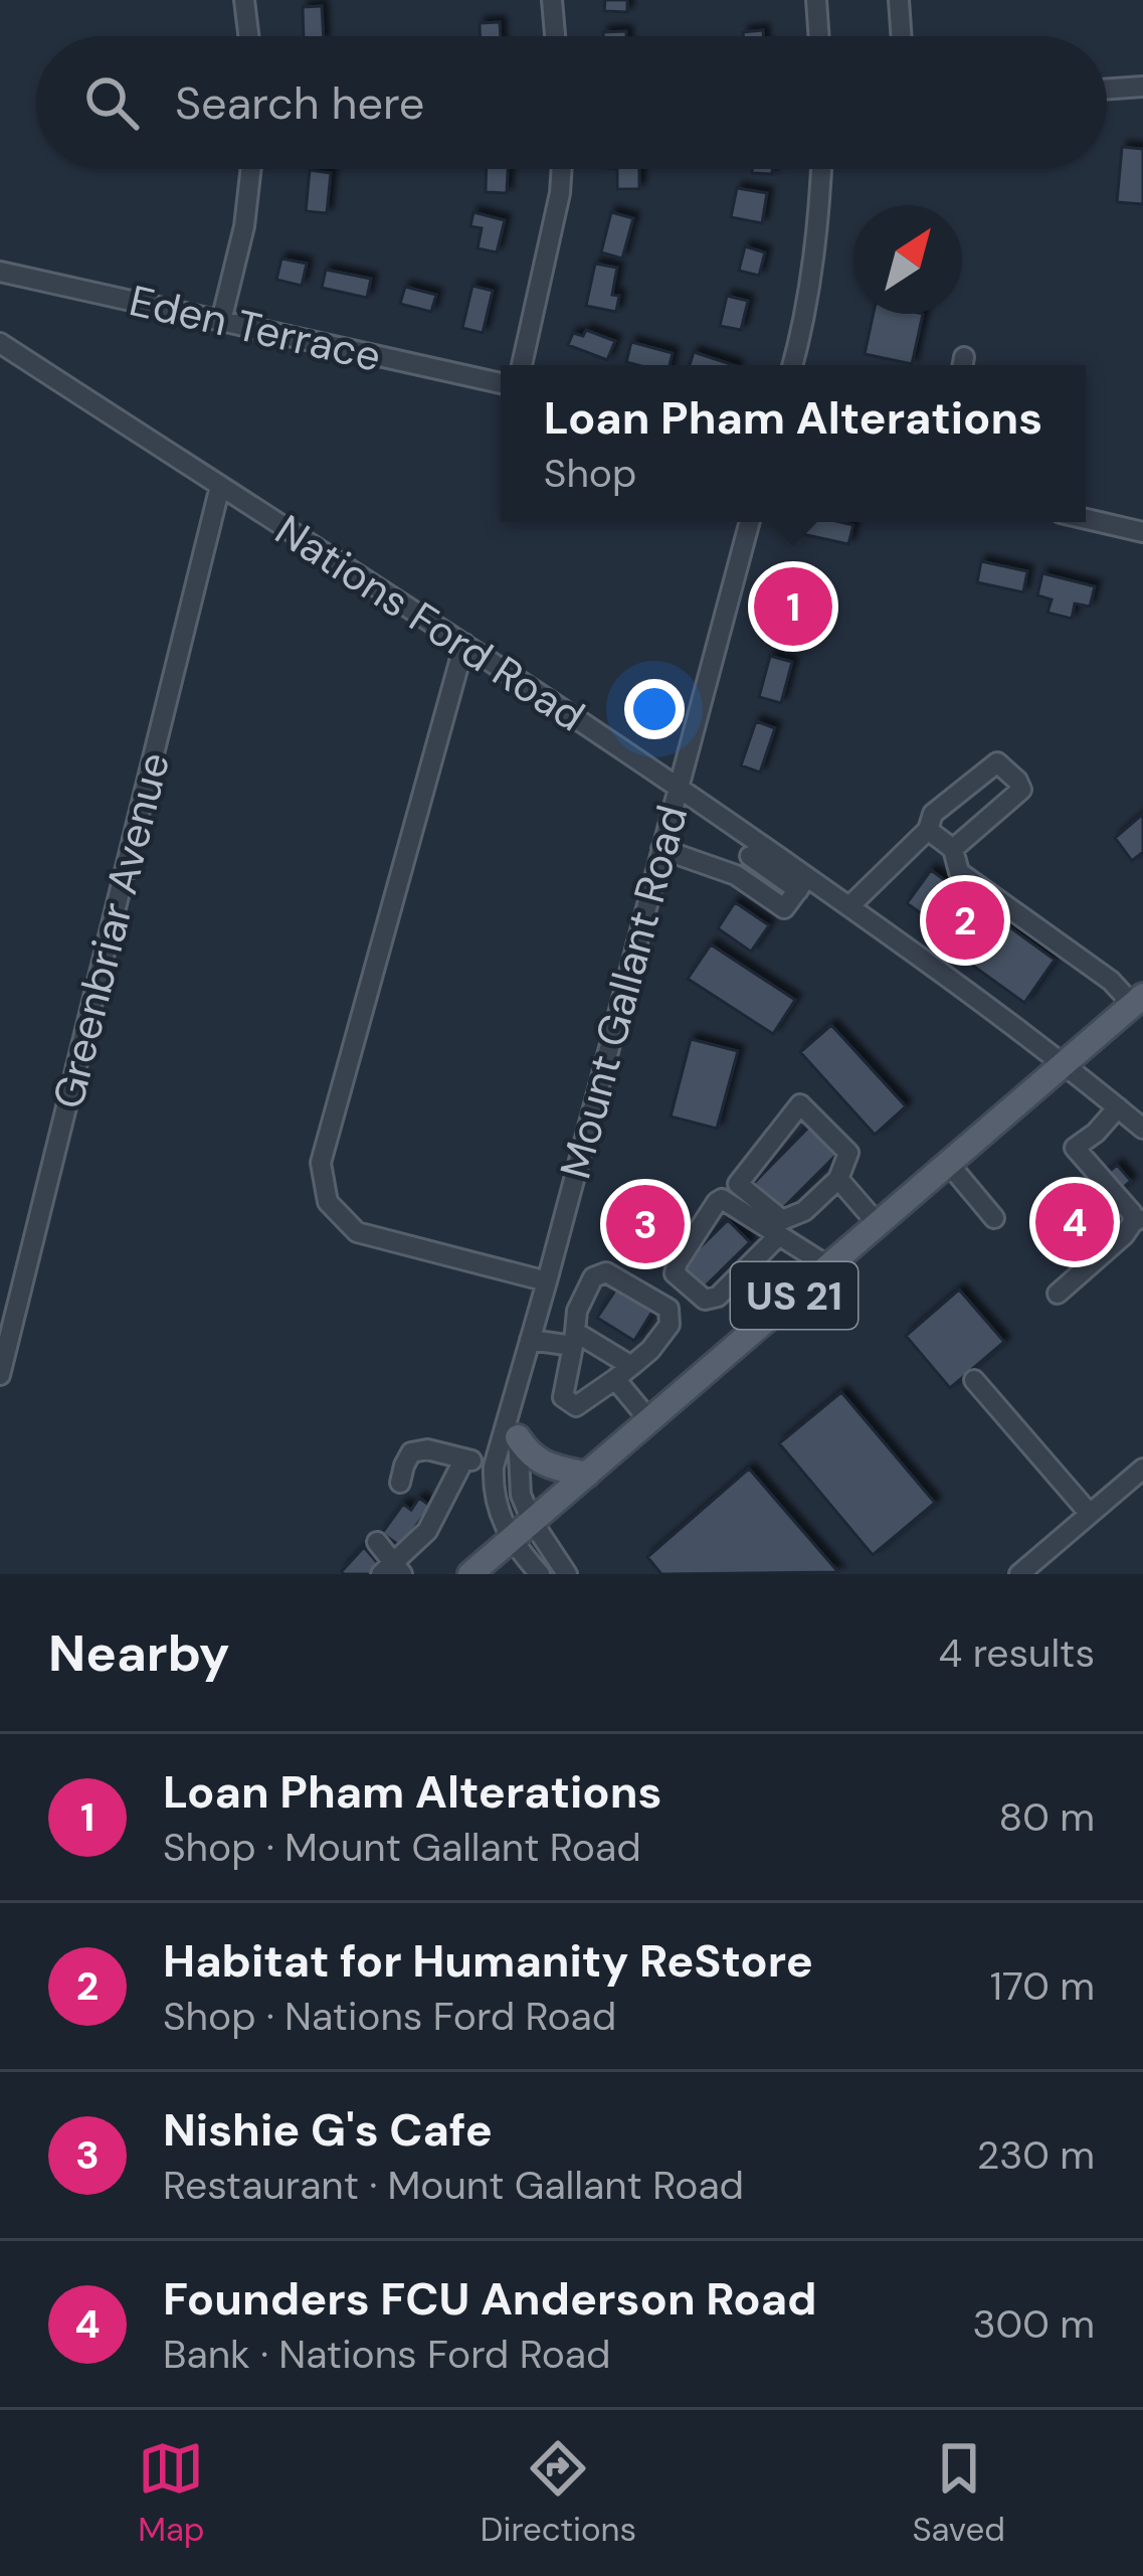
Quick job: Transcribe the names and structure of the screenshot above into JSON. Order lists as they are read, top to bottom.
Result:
{
  "streets": {
    "main road": ["US 21"],
    "street": [
      "Eden Terrace",
      "Nations Ford Road",
      "Greenbriar Avenue",
      "Mount Gallant Road"
    ]
  },
  "crossings": [
    ["Nations Ford Road", "Greenbriar Avenue"],
    ["Nations Ford Road", "Mount Gallant Road"],
    ["Nations Ford Road", "US 21"],
    ["Mount Gallant Road", "US 21"]
  ],
  "north": "top right",
  "page": {
    "search": "Search here",
    "popup": ["Loan Pham Alterations", "Shop"],
    "pins": [
      "1",
      "2",
      "4",
      "3"
    ],
    "heading": ["Nearby", "4 results"],
    "list": [
      {
        "mark": "1",
        "name": "Loan Pham Alterations",
        "note": "Shop · Mount Gallant Road",
        "value": "80 m"
      },
      {
        "mark": "2",
        "name": "Habitat for Humanity ReStore",
        "note": "Shop · Nations Ford Road",
        "value": "170 m"
      },
      {
        "mark": "3",
        "name": "Nishie G's Cafe",
        "note": "Restaurant · Mount Gallant Road",
        "value": "230 m"
      },
      {
        "mark": "4",
        "name": "Founders FCU Anderson Road",
        "note": "Bank · Nations Ford Road",
        "value": "300 m"
      }
    ],
    "nav": ["Map", "Directions", "Saved"]
  }
}
